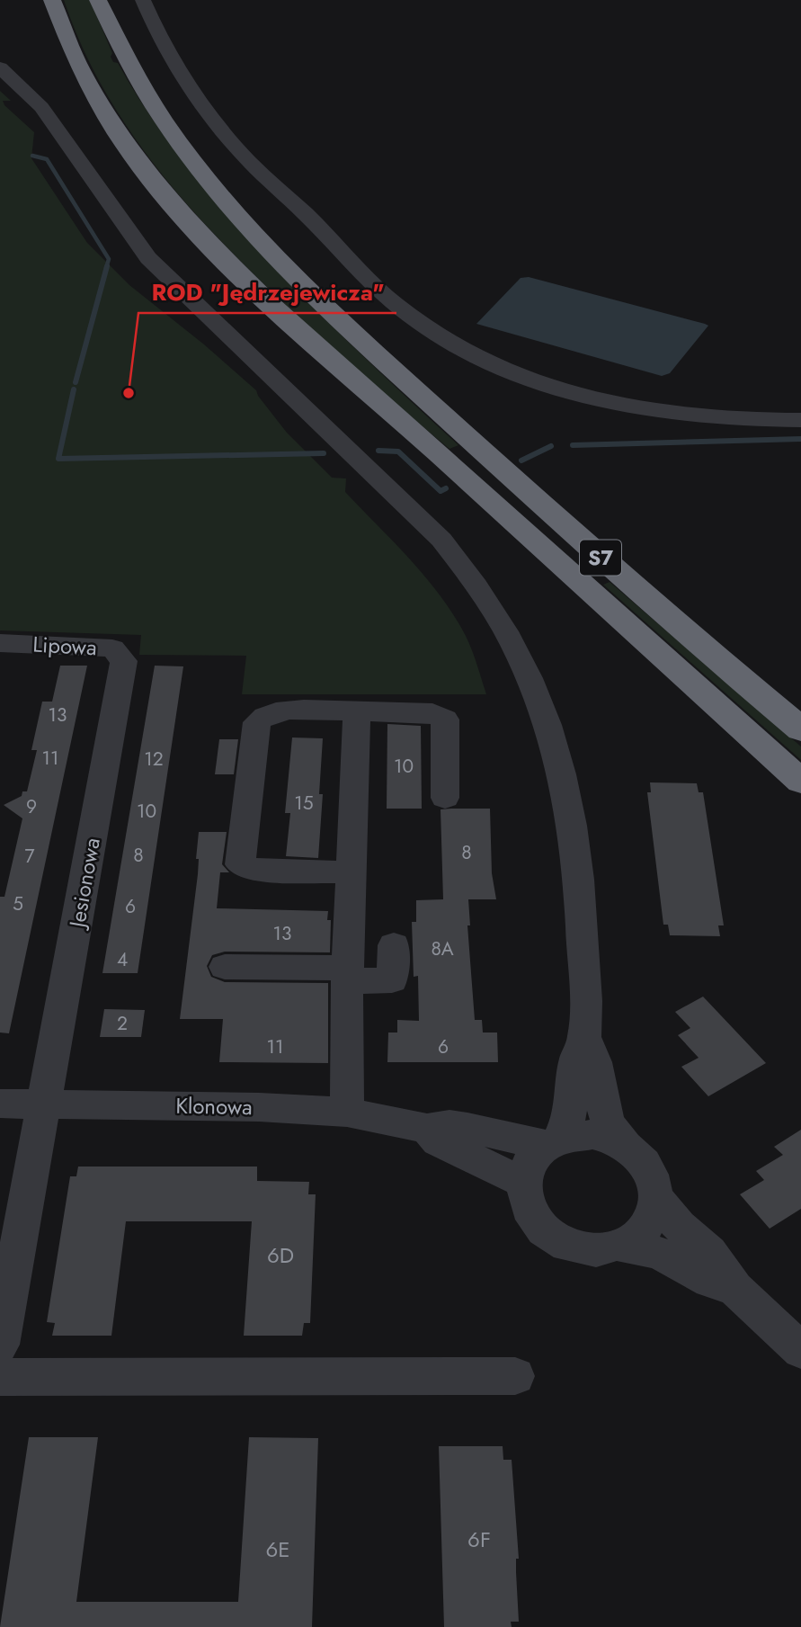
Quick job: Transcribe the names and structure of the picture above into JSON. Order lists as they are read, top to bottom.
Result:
{
  "streets": {
    "highway": ["S7"],
    "street": ["Lipowa", "Jesionowa", "Klonowa"]
  },
  "crossings": [
    ["Lipowa", "Jesionowa"],
    ["Jesionowa", "Klonowa"]
  ],
  "places": ["ROD \"Jędrzejewicza\""],
  "house_numbers": [
    "13",
    "11",
    "12",
    "10",
    "15",
    "9",
    "10",
    "8",
    "8",
    "7",
    "5",
    "6",
    "13",
    "8A",
    "4",
    "2",
    "11",
    "6",
    "6D",
    "6F",
    "6E"
  ]
}
